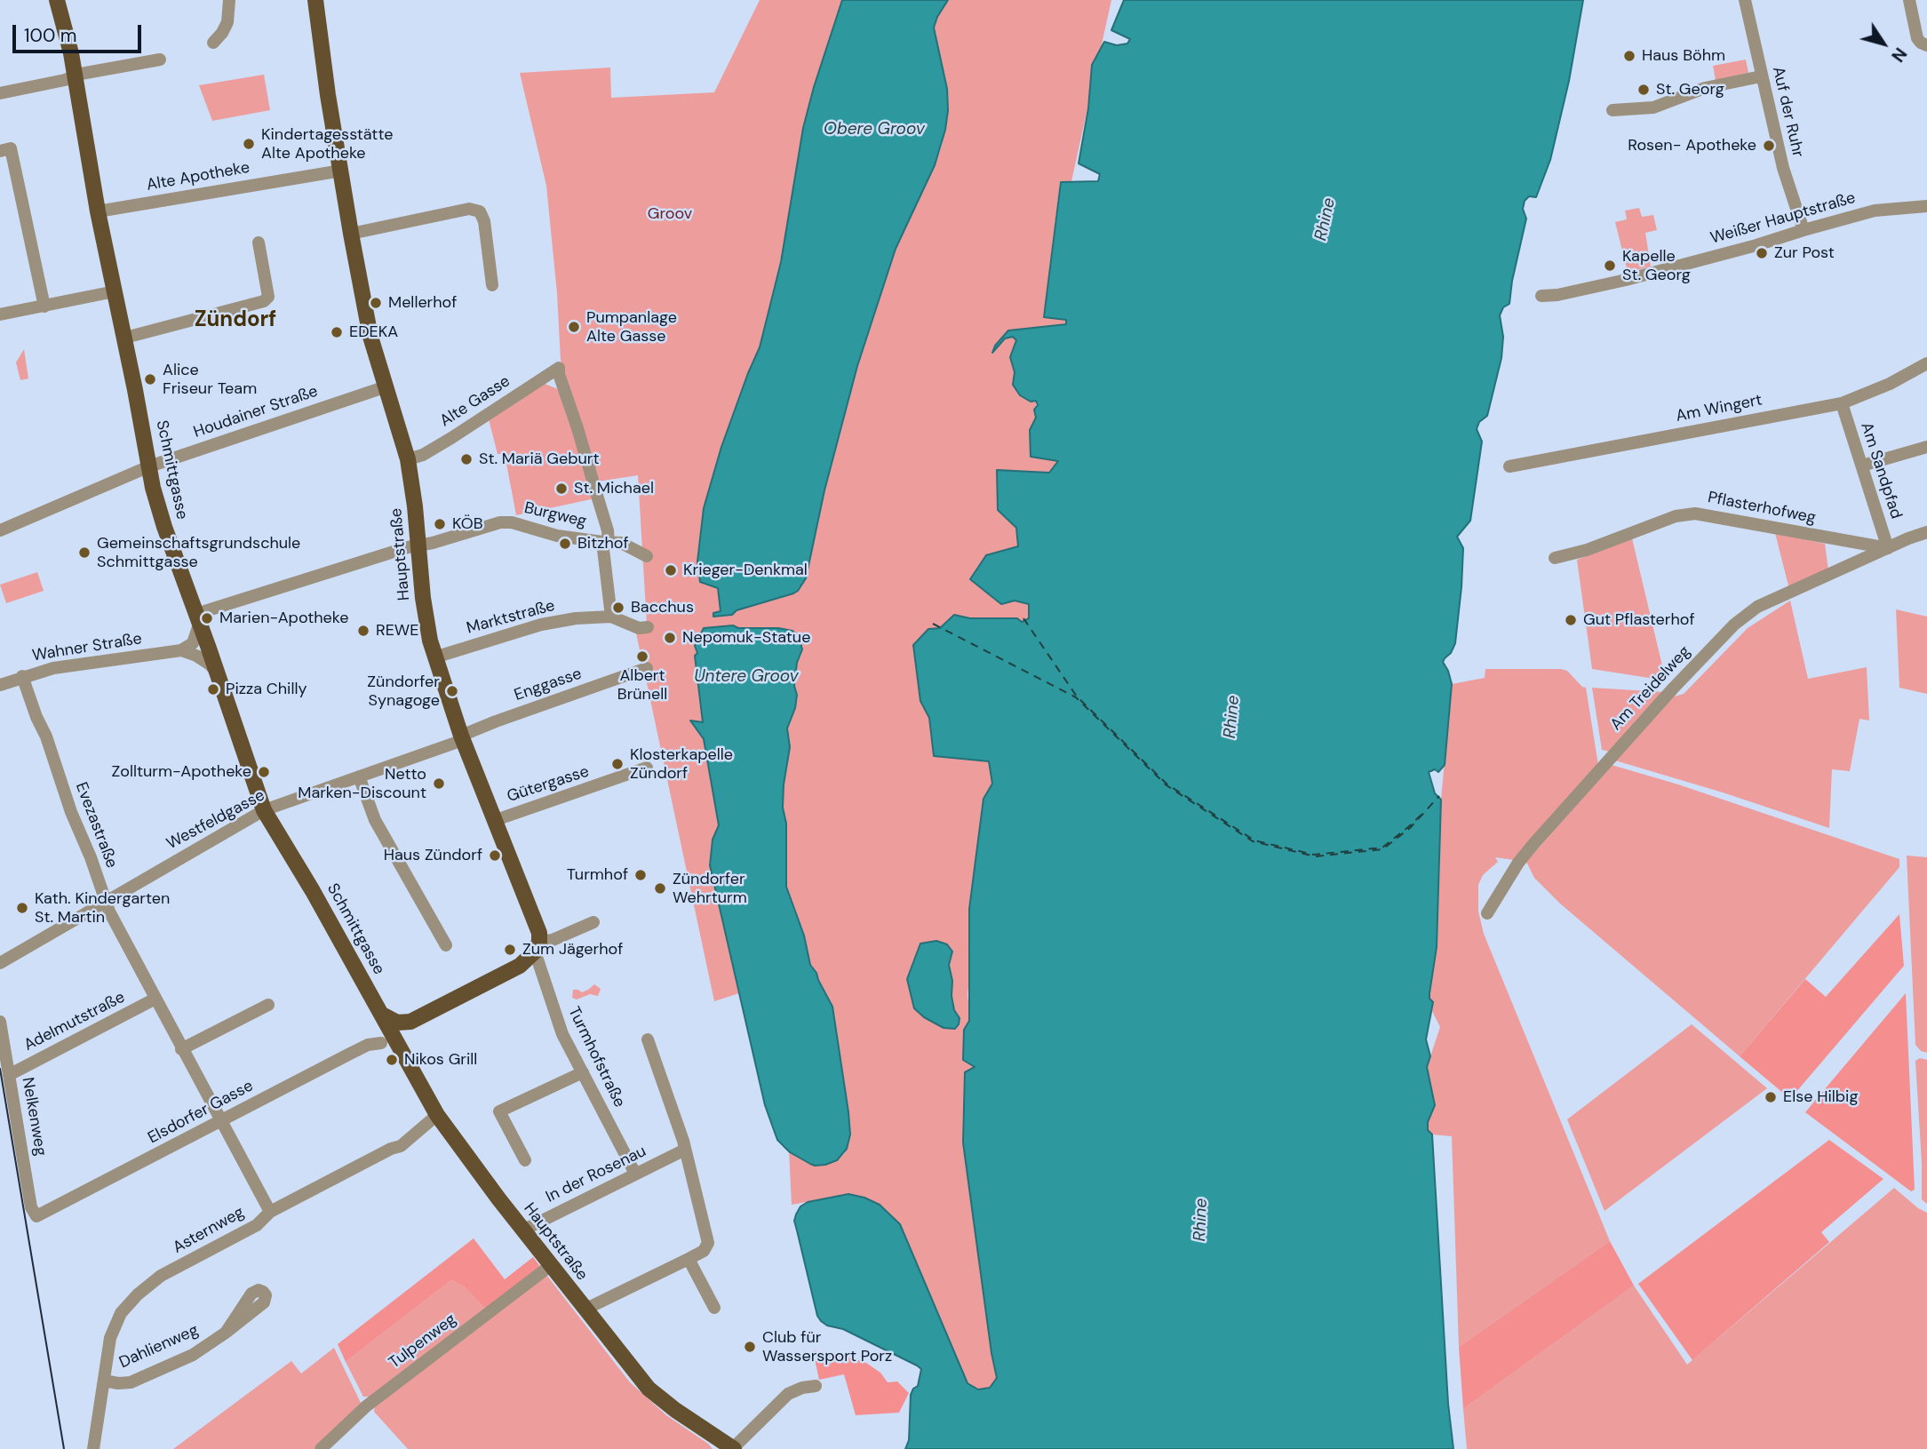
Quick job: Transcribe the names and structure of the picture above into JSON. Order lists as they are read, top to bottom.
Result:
{
  "streets": {
    "main road": ["Schmittgasse", "Hauptstraße"],
    "street": [
      "Auf der Ruhr",
      "Alte Apotheke",
      "Weißer Hauptstraße",
      "Alte Gasse",
      "Am Wingert",
      "Houdainer Straße",
      "Am Sandpfad",
      "Pflasterhofweg",
      "Burgweg",
      "Marktstraße",
      "Wahner Straße",
      "Enggasse",
      "Am Treidelweg",
      "Gütergasse",
      "Westfeldgasse",
      "Evezastraße",
      "Adelmutstraße",
      "Turmhofstraße",
      "Elsdorfer Gasse",
      "Nelkenweg",
      "In der Rosenau",
      "Asternweg",
      "Tulpenweg",
      "Dahlienweg"
    ]
  },
  "crossings": [
    ["Auf der Ruhr", "Weißer Hauptstraße"],
    ["Alte Apotheke", "Schmittgasse"],
    ["Alte Apotheke", "Hauptstraße"],
    ["Alte Gasse", "Burgweg"],
    ["Alte Gasse", "Hauptstraße"],
    ["Am Wingert", "Am Sandpfad"],
    ["Houdainer Straße", "Schmittgasse"],
    ["Houdainer Straße", "Hauptstraße"],
    ["Schmittgasse", "Burgweg"],
    ["Schmittgasse", "Hauptstraße"],
    ["Schmittgasse", "Westfeldgasse"],
    ["Am Sandpfad", "Pflasterhofweg"],
    ["Am Sandpfad", "Am Treidelweg"],
    ["Pflasterhofweg", "Am Treidelweg"],
    ["Burgweg", "Hauptstraße"],
    ["Hauptstraße", "Marktstraße"],
    ["Hauptstraße", "Enggasse"],
    ["Hauptstraße", "Gütergasse"],
    ["Hauptstraße", "Westfeldgasse"],
    ["Hauptstraße", "Turmhofstraße"],
    ["Hauptstraße", "In der Rosenau"],
    ["Hauptstraße", "Asternweg"],
    ["Hauptstraße", "Tulpenweg"],
    ["Wahner Straße", "Evezastraße"],
    ["Enggasse", "Westfeldgasse"],
    ["Westfeldgasse", "Evezastraße"],
    ["Evezastraße", "Adelmutstraße"],
    ["Evezastraße", "Elsdorfer Gasse"],
    ["Evezastraße", "Asternweg"],
    ["Adelmutstraße", "Nelkenweg"],
    ["Turmhofstraße", "In der Rosenau"],
    ["Elsdorfer Gasse", "Nelkenweg"],
    ["Asternweg", "Dahlienweg"]
  ],
  "districts": ["Zündorf"],
  "water": ["Obere Groov", "Rhine", "Untere Groov"],
  "parks": ["Groov"],
  "places": [
    "Haus Böhm",
    "St. Georg",
    "Kindertagesstätte Alte Apotheke",
    "Rosen- Apotheke",
    "Zur Post",
    "Kapelle St. Georg",
    "Mellerhof",
    "Pumpanlage Alte Gasse",
    "EDEKA",
    "Alice Friseur Team",
    "St. Mariä Geburt",
    "St. Michael",
    "KÖB",
    "Bitzhof",
    "Gemeinschaftsgrundschule Schmittgasse",
    "Krieger-Denkmal",
    "Bacchus",
    "Marien-Apotheke",
    "Gut Pflasterhof",
    "REWE",
    "Nepomuk-Statue",
    "Albert Brünell",
    "Pizza Chilly",
    "Zündorfer Synagoge",
    "Klosterkapelle Zündorf",
    "Zollturm-Apotheke",
    "Netto Marken-Discount",
    "Haus Zündorf",
    "Turmhof",
    "Zündorfer Wehrturm",
    "Kath. Kindergarten St. Martin",
    "Zum Jägerhof",
    "Nikos Grill",
    "Else Hilbig",
    "Club für Wassersport Porz"
  ],
  "scale_bar": "100 m",
  "north": "bottom right"
}
